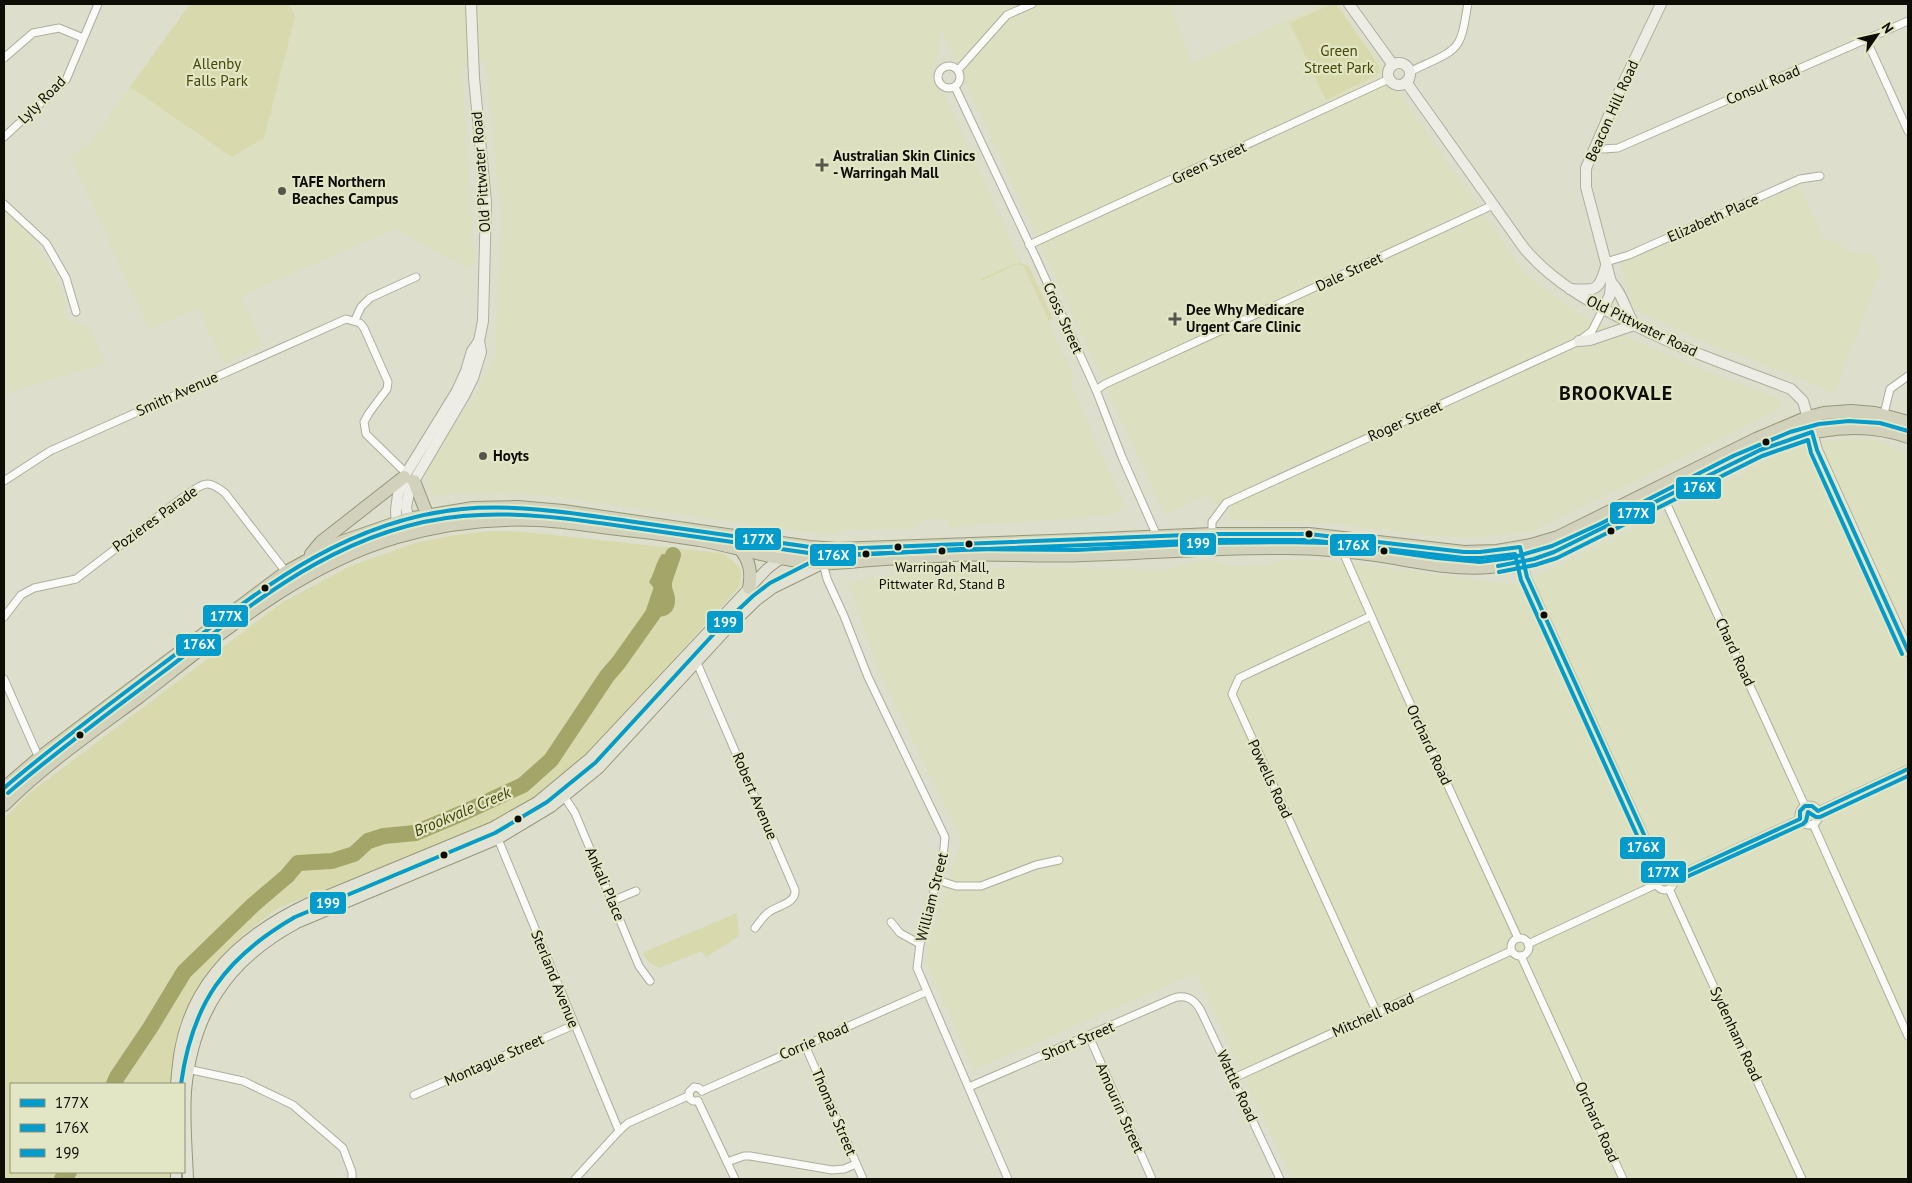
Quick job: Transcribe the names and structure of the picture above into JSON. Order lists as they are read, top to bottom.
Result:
{
  "streets": {
    "highway": ["Cross Street"],
    "street": [
      "Consul Road",
      "Lyly Road",
      "Beacon Hill Road",
      "Green Street",
      "Old Pittwater Road",
      "Elizabeth Place",
      "Dale Street",
      "Smith Avenue",
      "Roger Street",
      "Pozieres Parade",
      "Chard Road",
      "Orchard Road",
      "Powells Road",
      "Robert Avenue",
      "Ankali Place",
      "William Street",
      "Sterland Avenue",
      "Mitchell Road",
      "Sydenham Road",
      "Corrie Road",
      "Short Street",
      "Montague Street",
      "Wattle Road",
      "Amourin Street",
      "Thomas Street"
    ]
  },
  "crossings": [
    ["Consul Road", "Beacon Hill Road"],
    ["Beacon Hill Road", "Old Pittwater Road"],
    ["Beacon Hill Road", "Elizabeth Place"],
    ["Beacon Hill Road", "Roger Street"],
    ["Green Street", "Old Pittwater Road"],
    ["Green Street", "Cross Street"],
    ["Old Pittwater Road", "Dale Street"],
    ["Old Pittwater Road", "Roger Street"],
    ["Dale Street", "Cross Street"],
    ["Orchard Road", "Powells Road"],
    ["Orchard Road", "Mitchell Road"],
    ["Powells Road", "Mitchell Road"],
    ["William Street", "Corrie Road"],
    ["William Street", "Short Street"],
    ["Sterland Avenue", "Montague Street"],
    ["Mitchell Road", "Wattle Road"],
    ["Corrie Road", "Thomas Street"],
    ["Short Street", "Wattle Road"],
    ["Short Street", "Amourin Street"]
  ],
  "districts": ["BROOKVALE"],
  "water": ["Brookvale Creek"],
  "parks": ["Green Street Park", "Allenby Falls Park"],
  "places": {
    "health": ["Australian Skin Clinics - Warringah Mall", "Dee Why Medicare Urgent Care Clinic"],
    "other": ["TAFE Northern Beaches Campus", "Hoyts", "Warringah Mall, Pittwater Rd, Stand B"]
  },
  "lines": ["transit line 199", "transit line 177X", "transit line 176X"],
  "legend": ["177X", "176X", "199"],
  "north": "top right"
}
